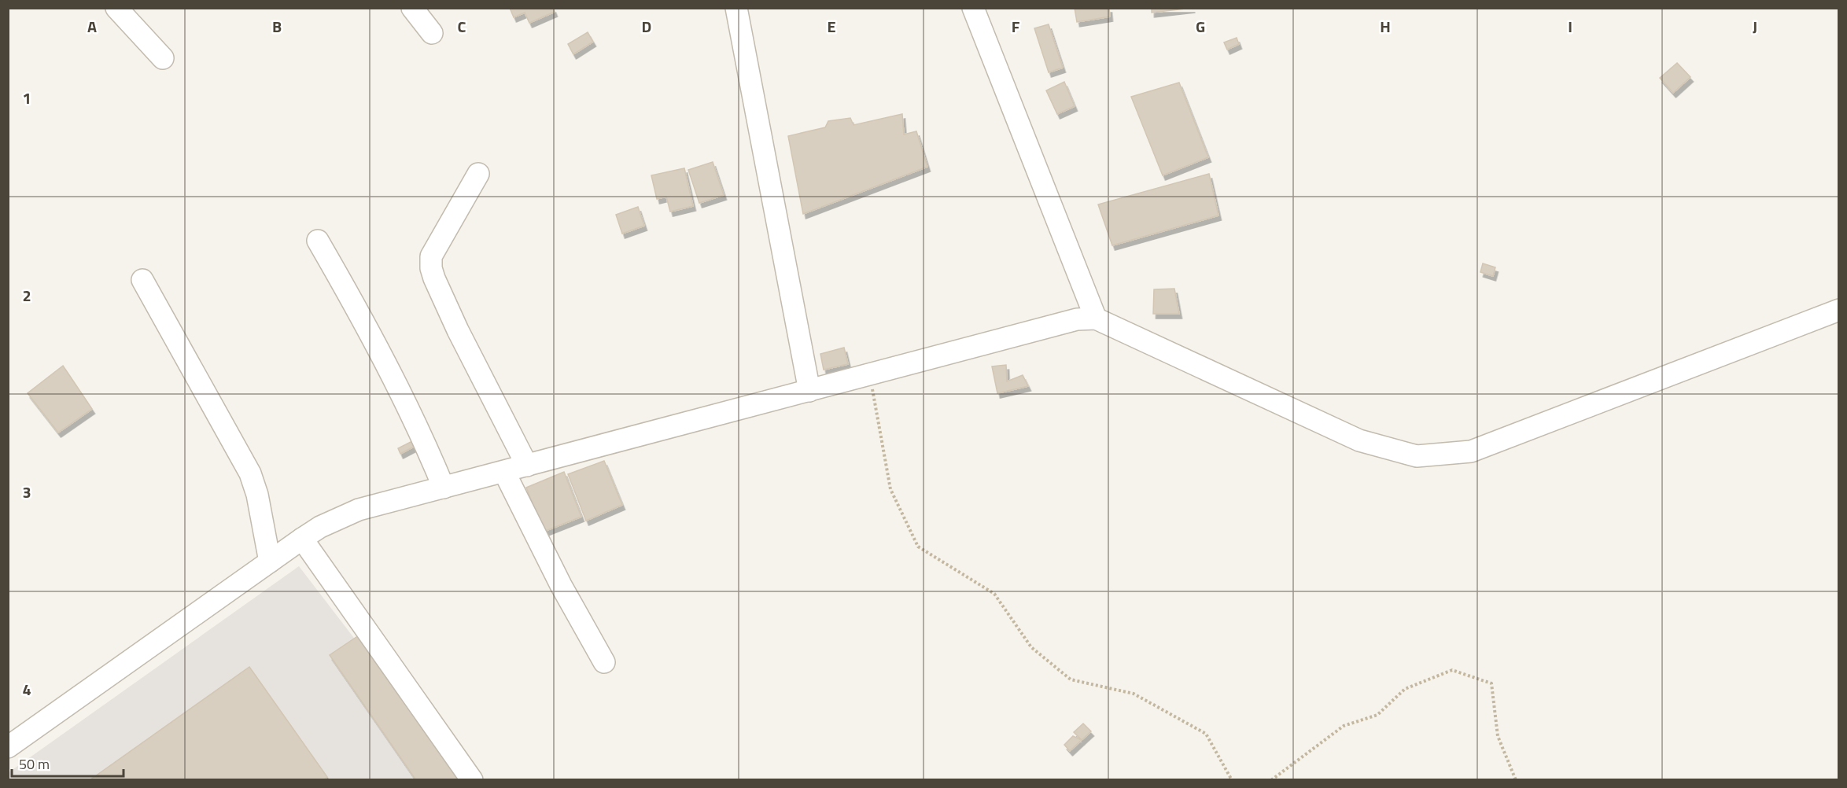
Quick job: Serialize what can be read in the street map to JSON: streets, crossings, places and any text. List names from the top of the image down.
{
  "scale_bar": "50 m",
  "grid": {
    "columns": [
      "A",
      "B",
      "C",
      "D",
      "E",
      "F",
      "G",
      "H",
      "I",
      "J"
    ],
    "rows": [
      "1",
      "2",
      "3",
      "4"
    ]
  }
}
